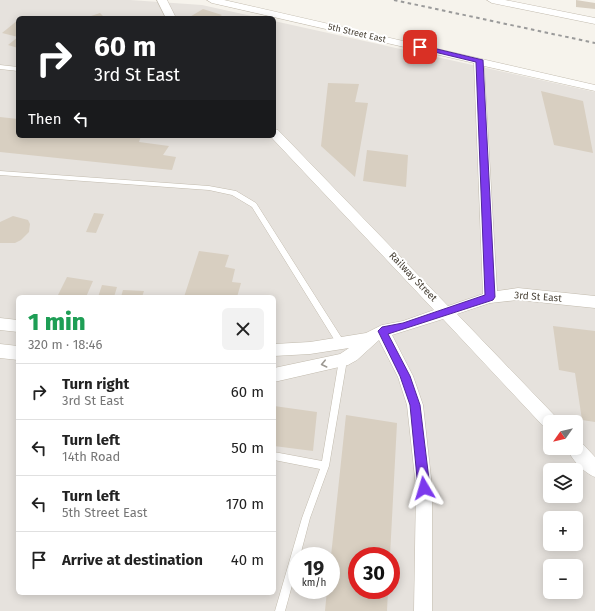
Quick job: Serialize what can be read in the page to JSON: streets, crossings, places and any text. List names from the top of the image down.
{
  "streets": {
    "street": ["5th Street East", "Railway Street", "3rd St East"]
  },
  "crossings": [
    ["Railway Street", "3rd St East"]
  ],
  "north": "bottom left",
  "page": {
    "turn": ["60 m", "3rd St East"],
    "then": "Then",
    "heading": ["1 min", "320 m · 18:46"],
    "list": [
      {
        "name": "Turn right",
        "note": "3rd St East",
        "value": "60 m"
      },
      {
        "name": "Turn left",
        "note": "14th Road",
        "value": "50 m"
      },
      {
        "name": "Turn left",
        "note": "5th Street East",
        "value": "170 m"
      },
      {
        "name": "Arrive at destination",
        "value": "40 m"
      }
    ],
    "map_buttons": ["+", "−"],
    "speed": "19 km/h",
    "limit": "30"
  }
}
